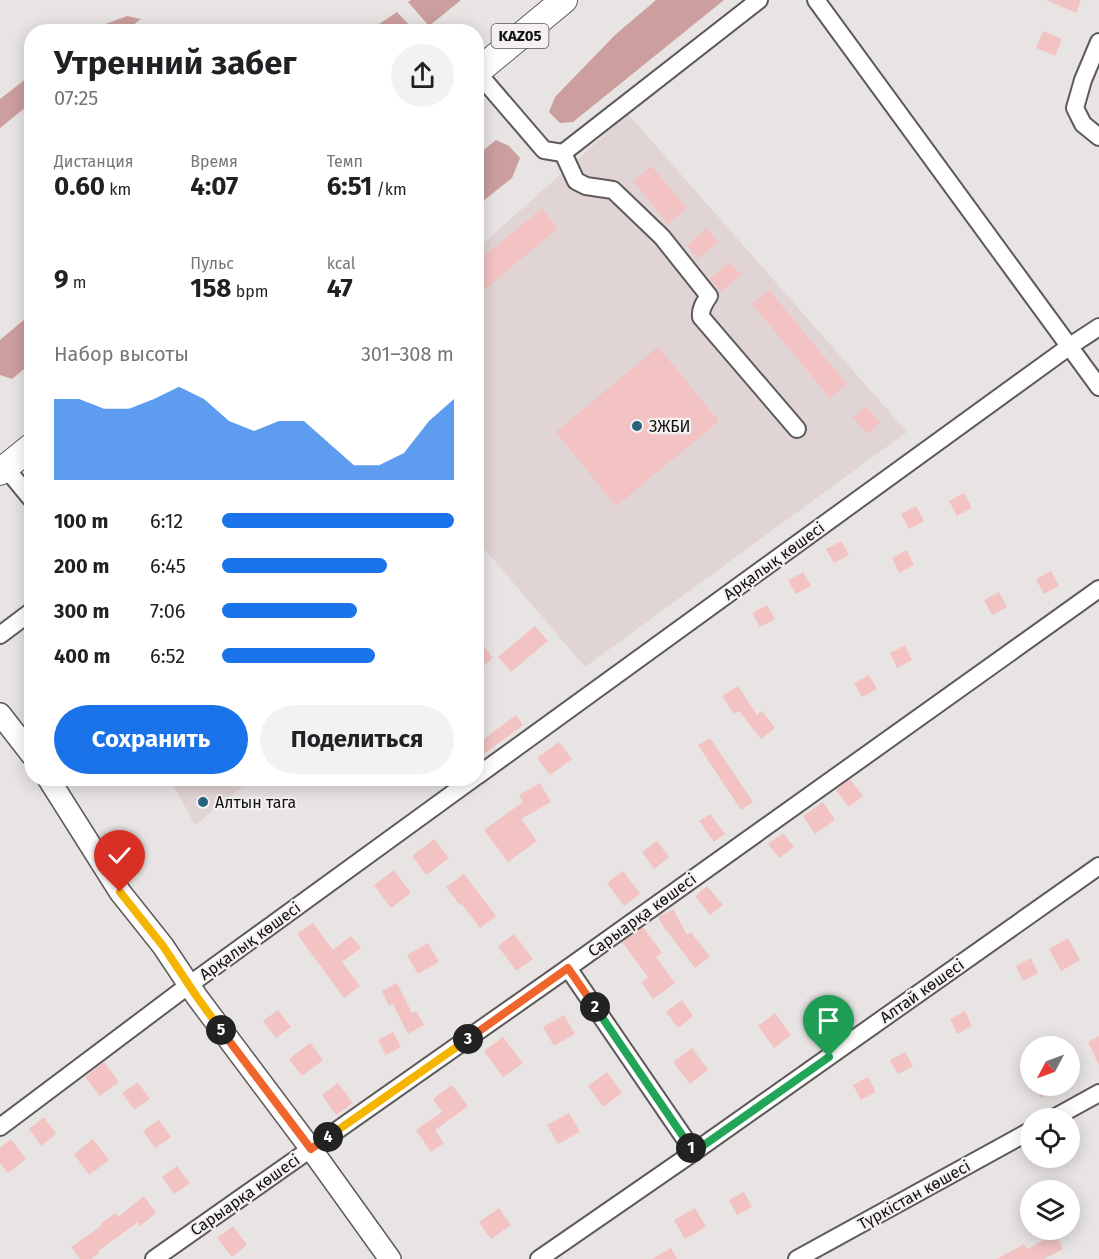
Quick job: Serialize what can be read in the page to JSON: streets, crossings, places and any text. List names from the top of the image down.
{
  "streets": {
    "highway": ["KАZ05"],
    "street": [
      "Арқалық көшесі",
      "Сарыарқа көшесі",
      "Алтай көшесі",
      "Түркістан көшесі"
    ]
  },
  "places": ["ЗЖБИ", "Алтын тага"],
  "north": "bottom left",
  "page": {
    "heading": ["Утренний забег", "07:25"],
    "stats": [
      ["Дистанция", "0.60 km"],
      ["Время", "4:07"],
      ["Темп", "6:51 /km"],
      ["9 m"],
      ["Пульс", "158 bpm"],
      ["kcal", "47"]
    ],
    "chart": ["Набор высоты", "301–308 m"],
    "list": [
      {
        "name": "100 m",
        "note": "6:12"
      },
      {
        "name": "200 m",
        "note": "6:45"
      },
      {
        "name": "300 m",
        "note": "7:06"
      },
      {
        "name": "400 m",
        "note": "6:52"
      }
    ],
    "buttons": ["Сохранить", "Поделиться"],
    "pins": [
      "2",
      "5",
      "3",
      "4",
      "1"
    ]
  }
}
